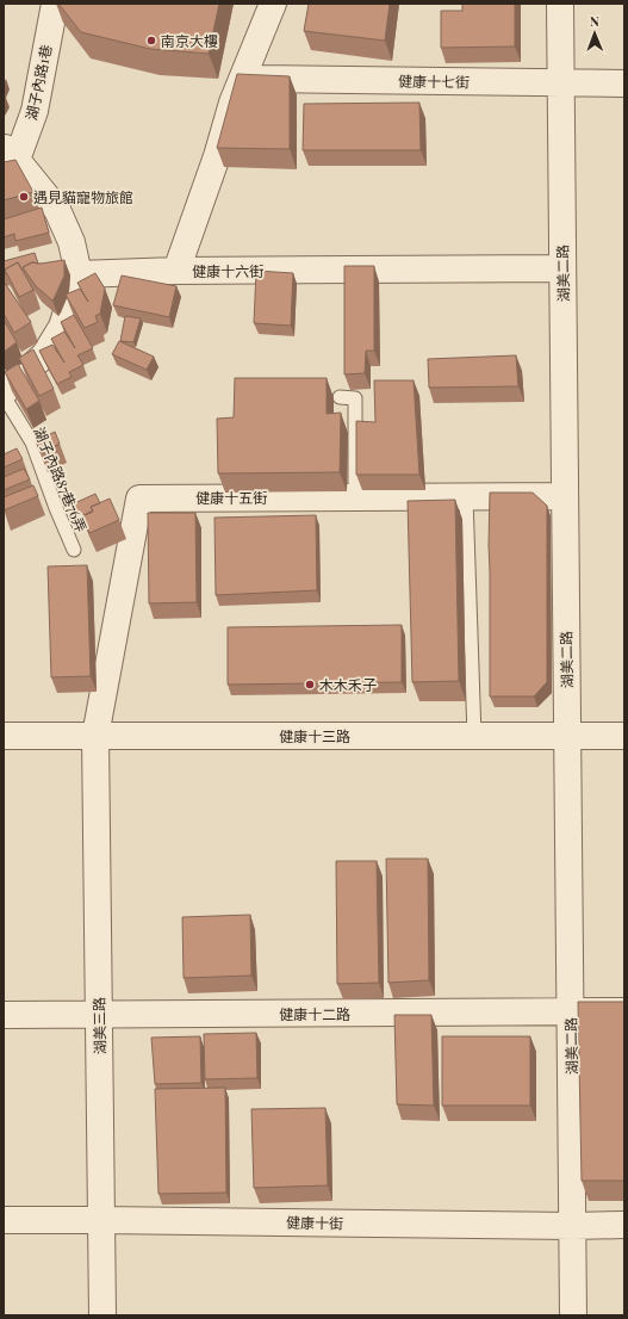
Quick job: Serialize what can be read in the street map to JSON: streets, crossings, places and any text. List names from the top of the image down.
{
  "streets": {
    "street": [
      "健康十七街",
      "湖子內路1巷",
      "健康十六街",
      "湖美二路",
      "健康十五街",
      "健康十三路",
      "健康十二路",
      "湖美三路",
      "健康十街"
    ],
    "lane": ["湖子內路87巷76弄"]
  },
  "crossings": [
    ["健康十七街", "健康十六街"],
    ["健康十七街", "湖美二路"],
    ["健康十六街", "湖美二路"],
    ["湖美二路", "健康十五街"],
    ["湖美二路", "健康十三路"],
    ["湖美二路", "健康十二路"],
    ["湖美二路", "健康十街"],
    ["健康十五街", "健康十三路"],
    ["健康十五街", "湖美三路"],
    ["健康十三路", "湖美三路"],
    ["健康十二路", "湖美三路"],
    ["湖美三路", "健康十街"]
  ],
  "places": ["南京大樓", "遇見貓寵物旅館", "木木禾子"],
  "north": "top"
}
